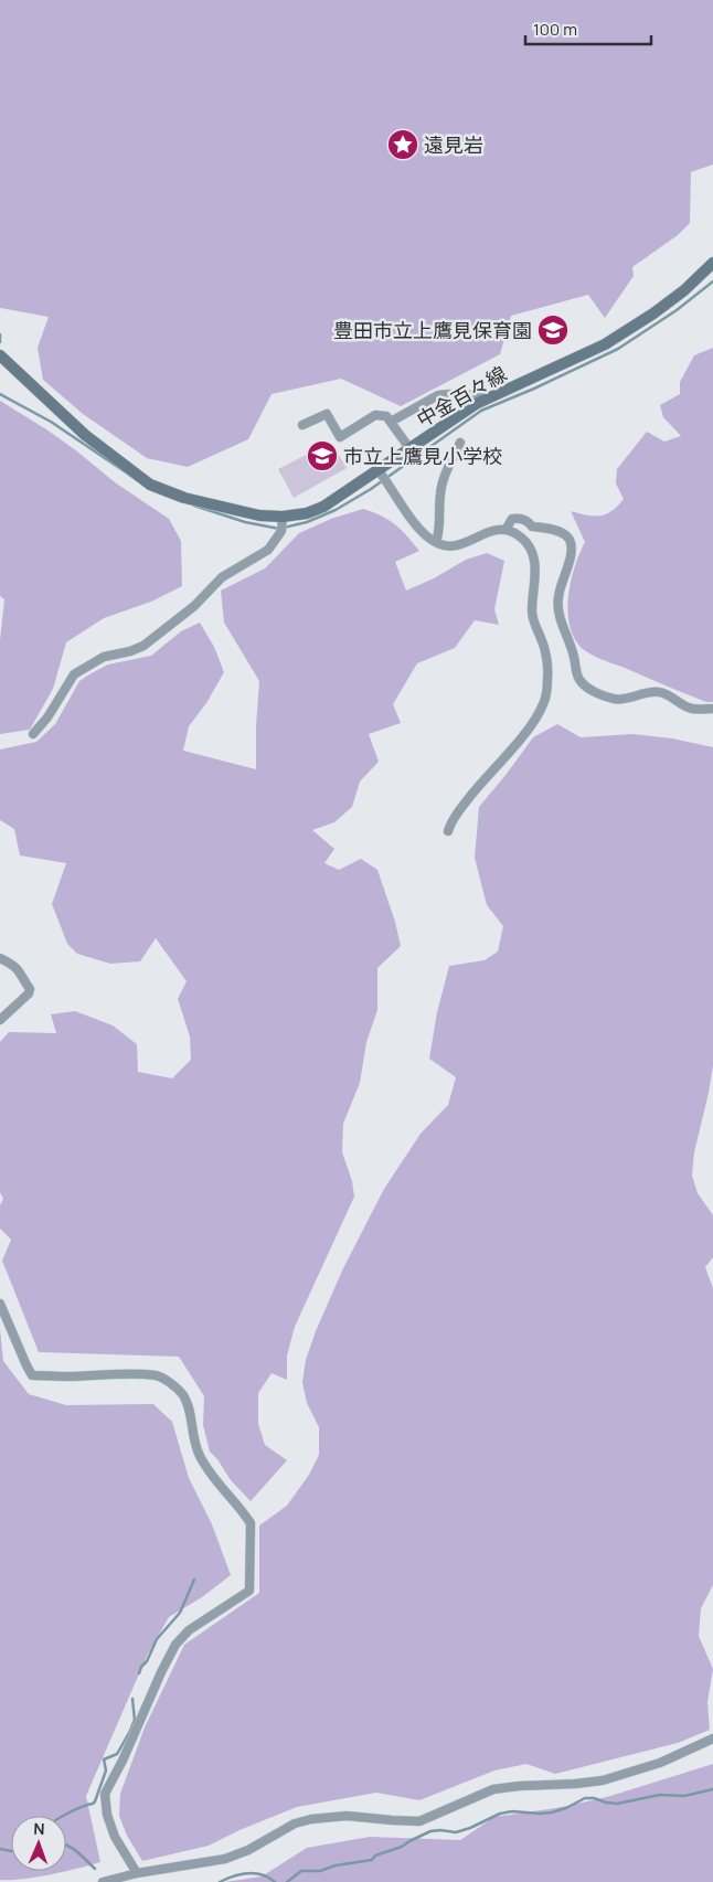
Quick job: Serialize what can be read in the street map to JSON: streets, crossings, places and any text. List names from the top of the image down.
{
  "streets": {
    "main road": ["中金百々線"]
  },
  "places": {
    "place": ["遠見岩"],
    "school or university": ["豊田市立上鷹見保育園", "市立上鷹見小学校"]
  },
  "scale_bar": "100 m",
  "north": "top"
}
